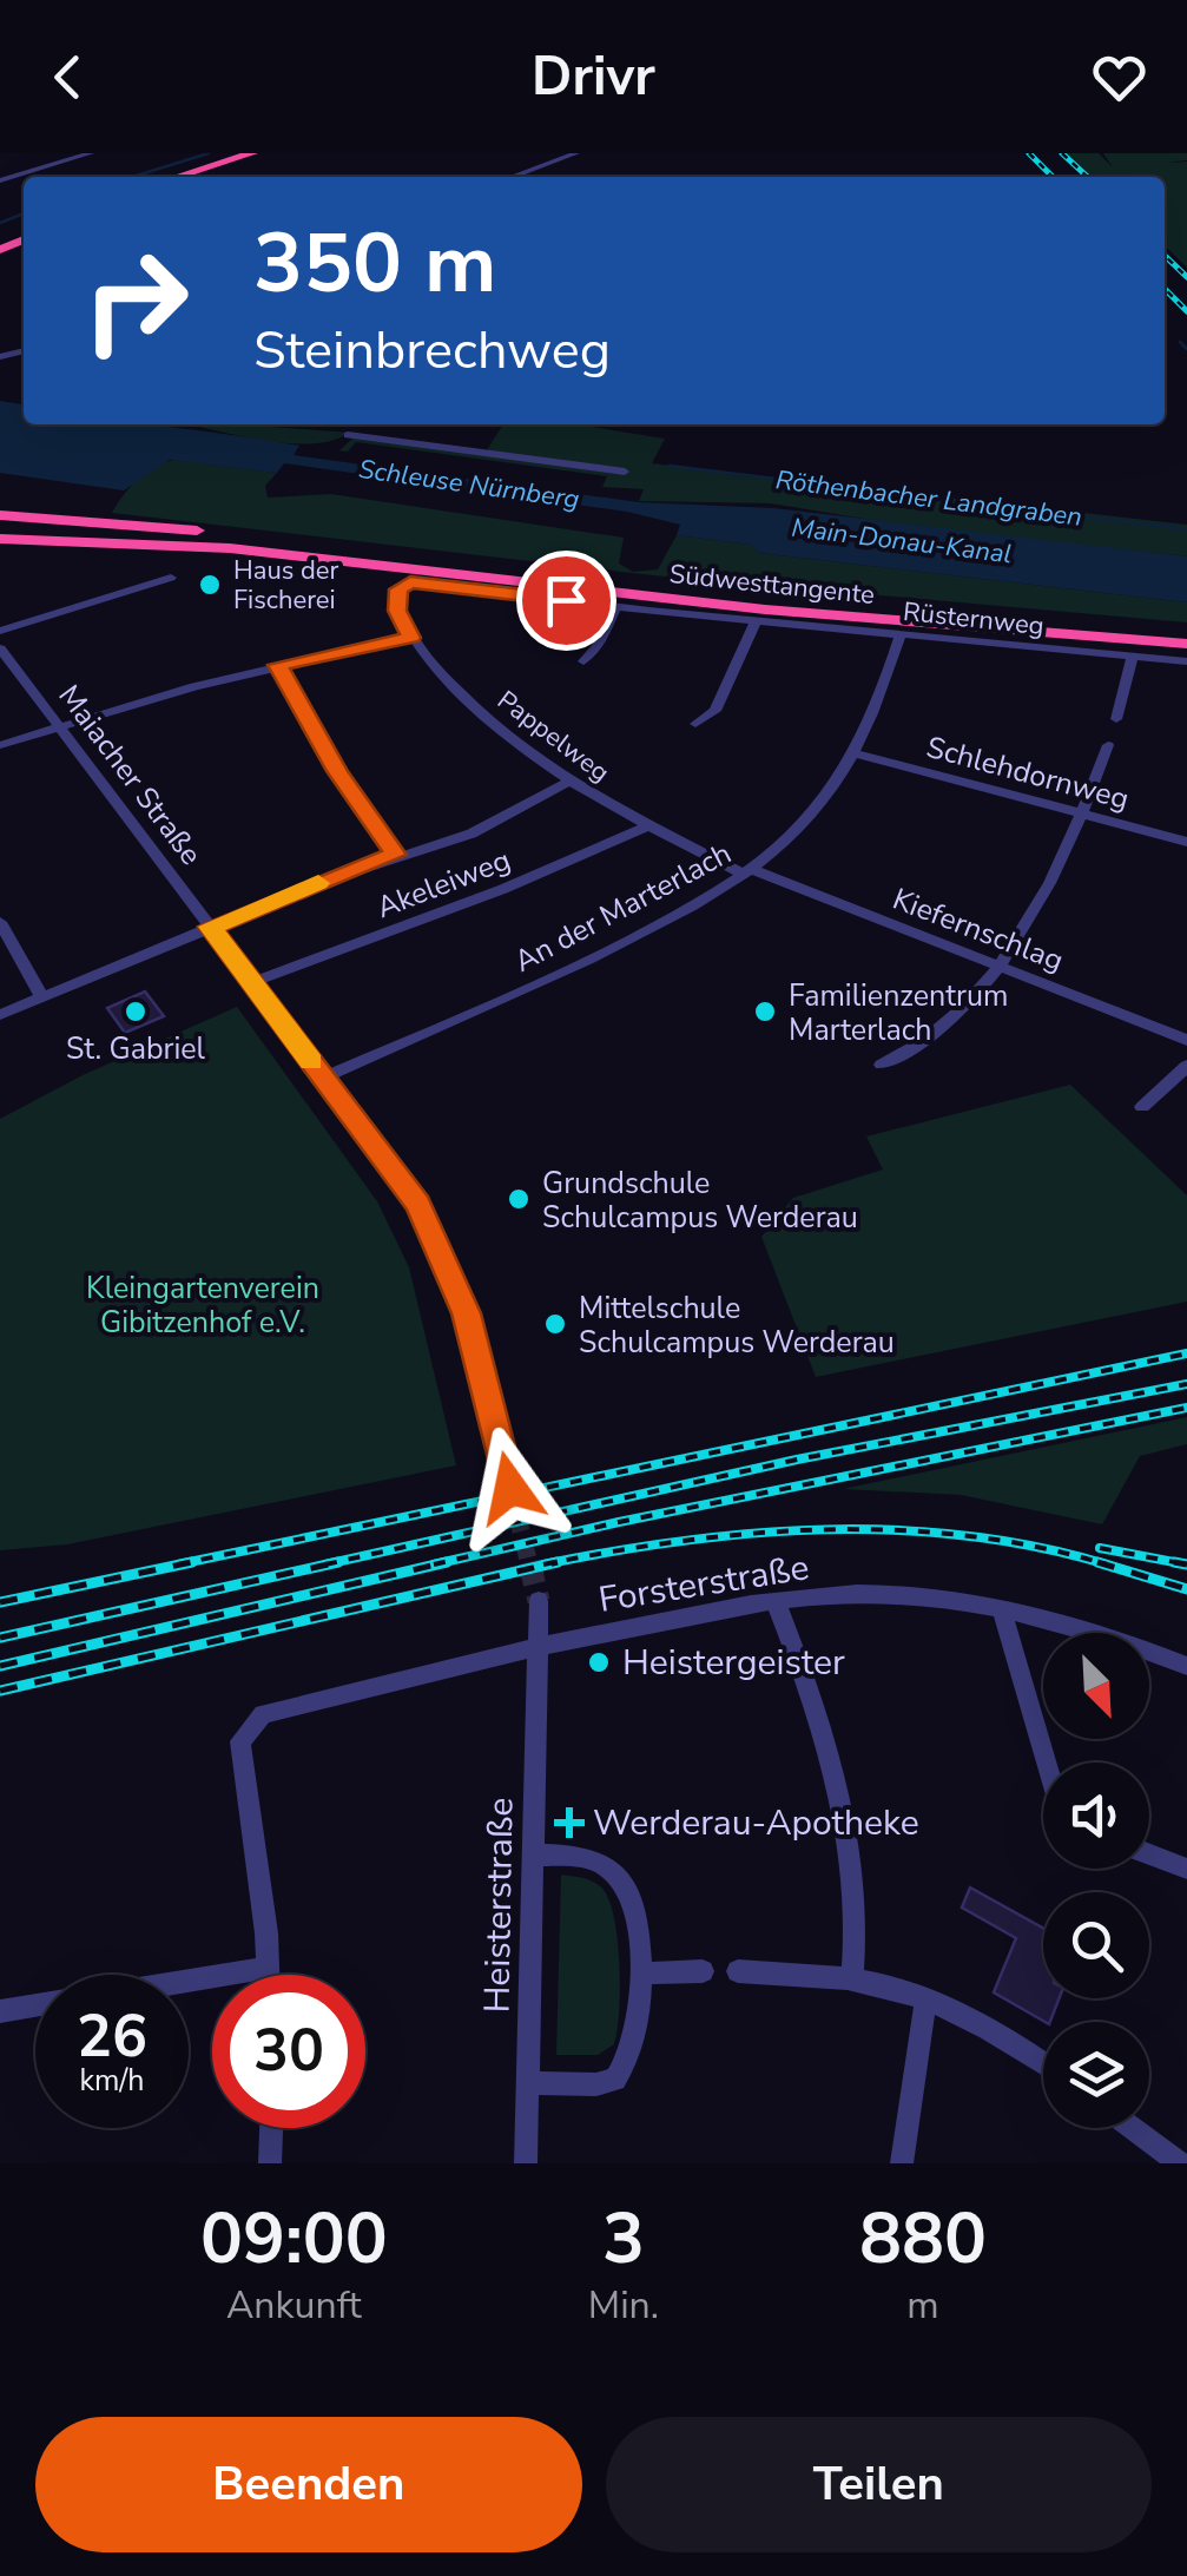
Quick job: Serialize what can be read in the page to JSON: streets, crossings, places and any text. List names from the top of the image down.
{
  "streets": {
    "highway": ["Südwesttangente"],
    "street": [
      "Rüsternweg",
      "Pappelweg",
      "Schlehdornweg",
      "Maiacher Straße",
      "Akeleiweg",
      "An der Marterlach",
      "Kiefernschlag",
      "Forsterstraße",
      "Heisterstraße"
    ]
  },
  "crossings": [
    ["Rüsternweg", "Pappelweg"],
    ["Rüsternweg", "An der Marterlach"],
    ["Pappelweg", "Akeleiweg"],
    ["Pappelweg", "An der Marterlach"],
    ["Pappelweg", "Kiefernschlag"],
    ["Schlehdornweg", "An der Marterlach"],
    ["Maiacher Straße", "Akeleiweg"],
    ["Maiacher Straße", "An der Marterlach"],
    ["An der Marterlach", "Kiefernschlag"],
    ["Forsterstraße", "Heisterstraße"]
  ],
  "water": ["Schleuse Nürnberg", "Röthenbacher Landgraben", "Main-Donau-Kanal"],
  "parks": ["Kleingartenverein Gibitzenhof e.V."],
  "places": {
    "other": [
      "Haus der Fischerei",
      "St. Gabriel",
      "Familienzentrum Marterlach",
      "Grundschule Schulcampus Werderau",
      "Mittelschule Schulcampus Werderau",
      "Heistergeister"
    ],
    "health": ["Werderau-Apotheke"]
  },
  "north": "bottom right",
  "page": {
    "header": "Drivr",
    "turn": ["350 m", "Steinbrechweg"],
    "speed": "26 km/h",
    "limit": "30",
    "eta": [
      "09:00",
      "Ankunft",
      "3",
      "Min.",
      "880",
      "m"
    ],
    "buttons": ["Beenden", "Teilen"]
  }
}
